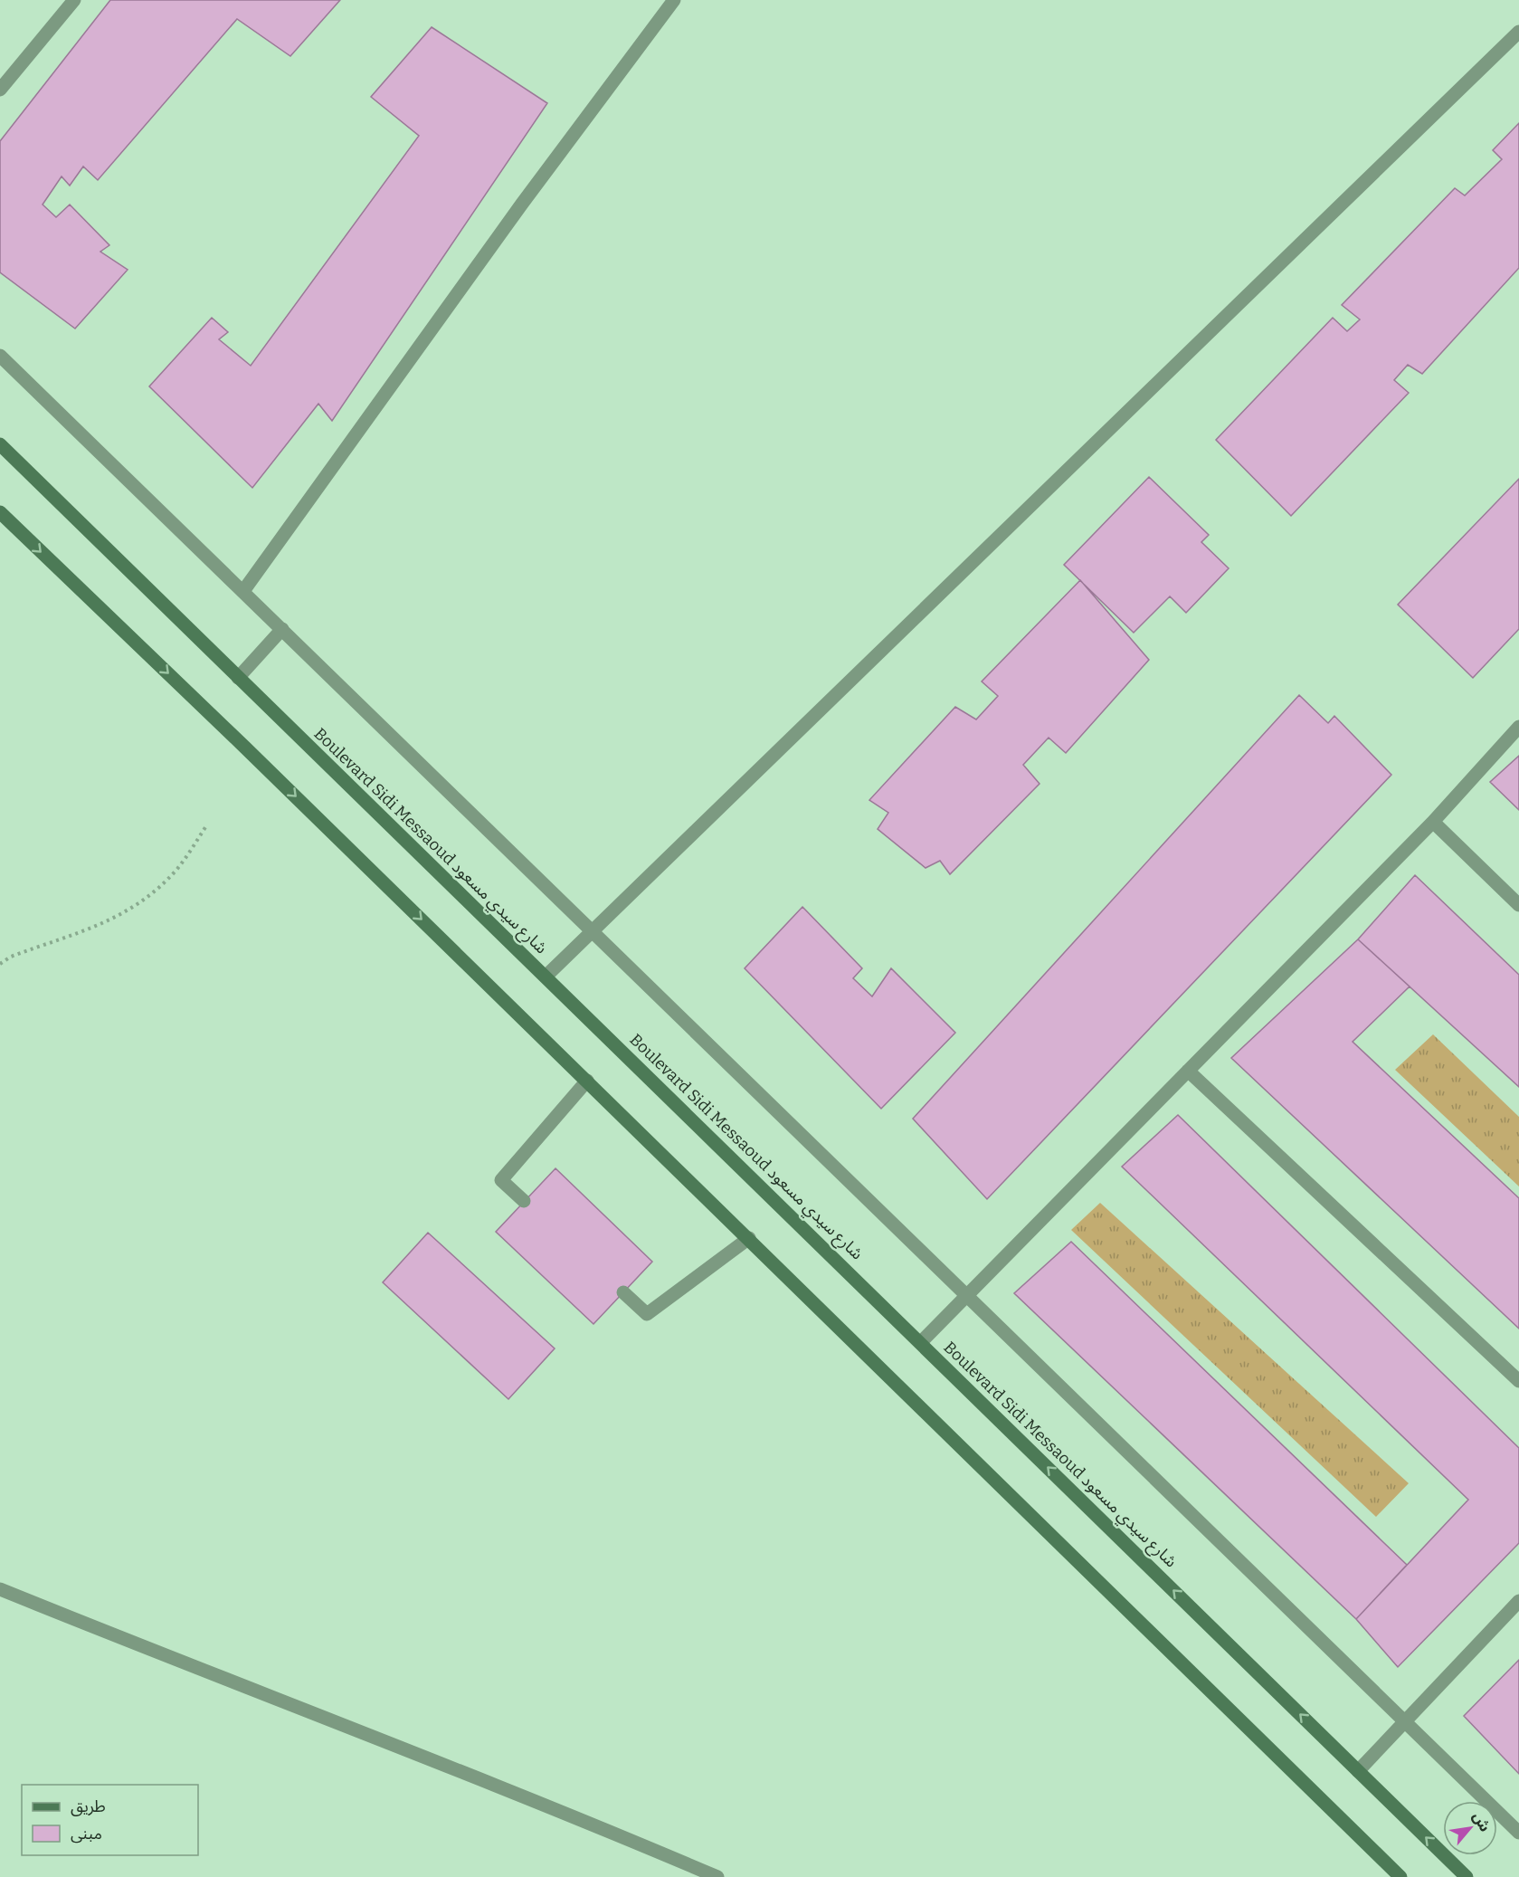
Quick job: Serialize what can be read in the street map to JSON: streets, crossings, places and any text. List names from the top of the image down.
{
  "streets": {
    "street": ["Boulevard Sidi Messaoud شارع سيدي مسعود"]
  },
  "legend": ["طريق", "مبنى"],
  "north": "top right"
}
